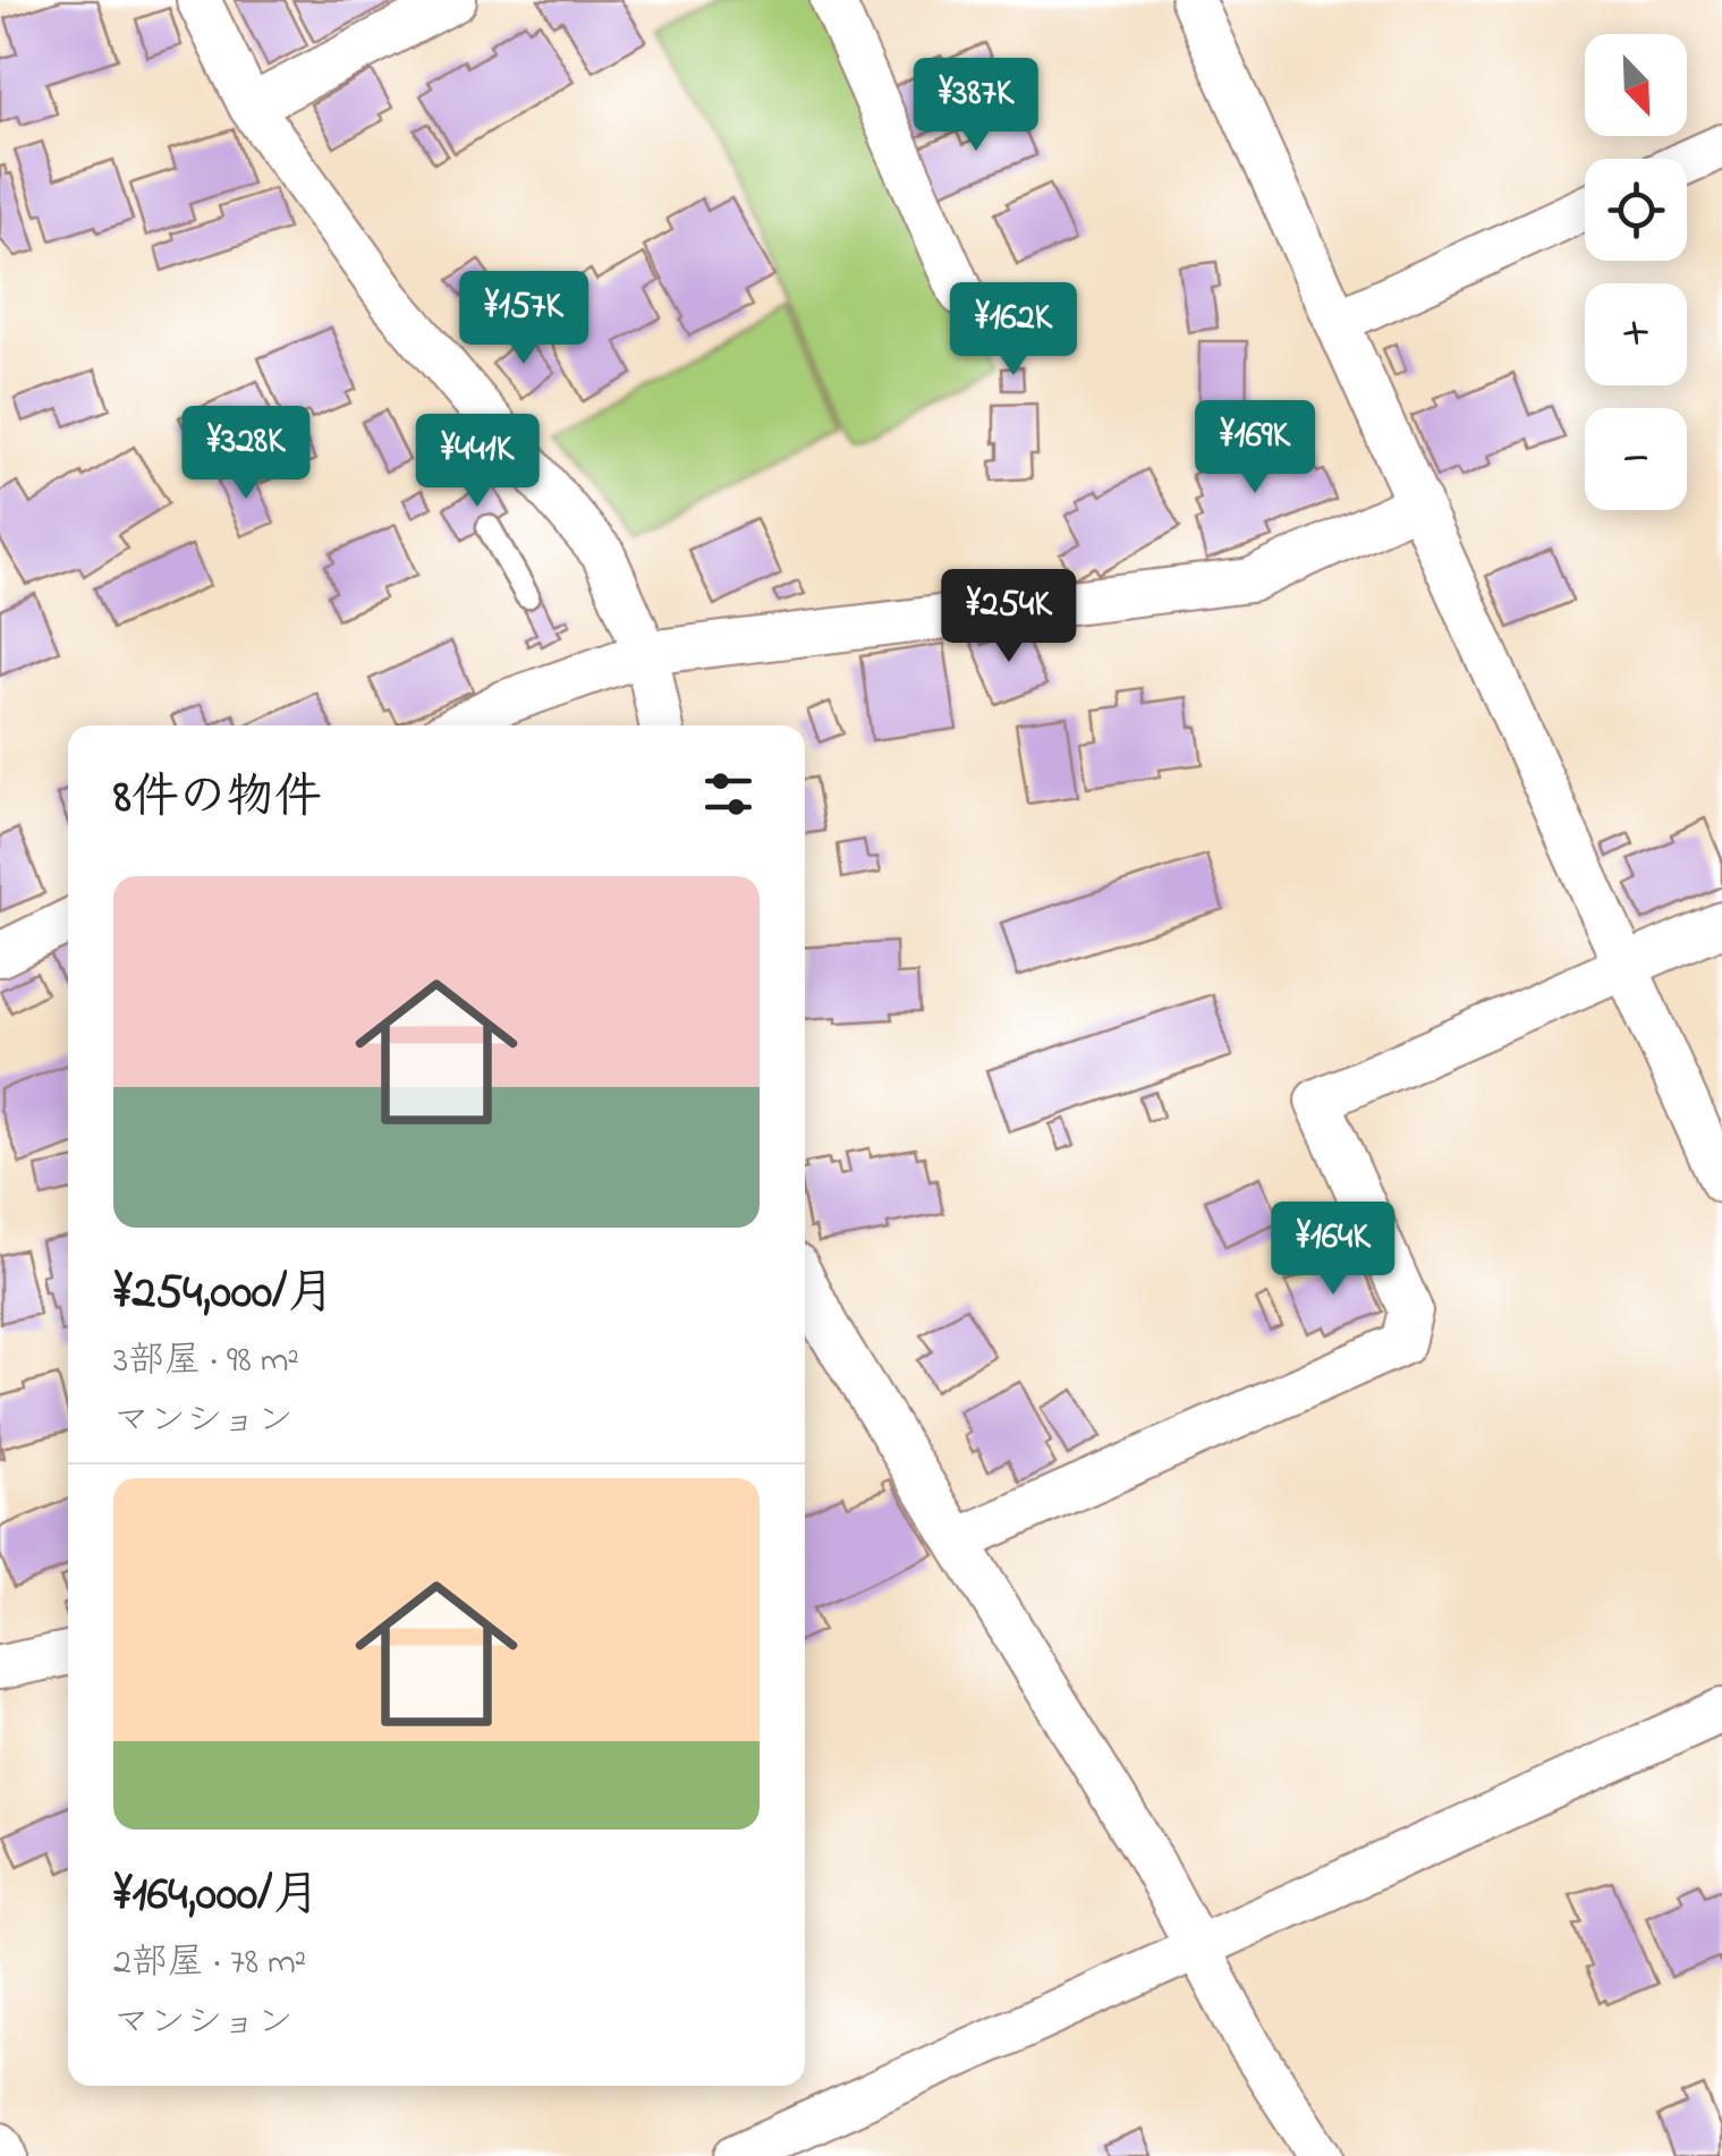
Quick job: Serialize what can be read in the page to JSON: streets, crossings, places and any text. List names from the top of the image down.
{
  "north": "bottom right",
  "page": {
    "map_buttons": ["+", "−"],
    "price": [
      "¥387K",
      "¥157K",
      "¥162K",
      "¥169K",
      "¥328K",
      "¥441K",
      "¥254K",
      "¥164K"
    ],
    "heading": "8件の物件",
    "list": [
      {
        "name": "¥254,000/月",
        "note": "3部屋 · 98 m² · マンション"
      },
      {
        "name": "¥164,000/月",
        "note": "2部屋 · 78 m² · マンション"
      }
    ]
  }
}
